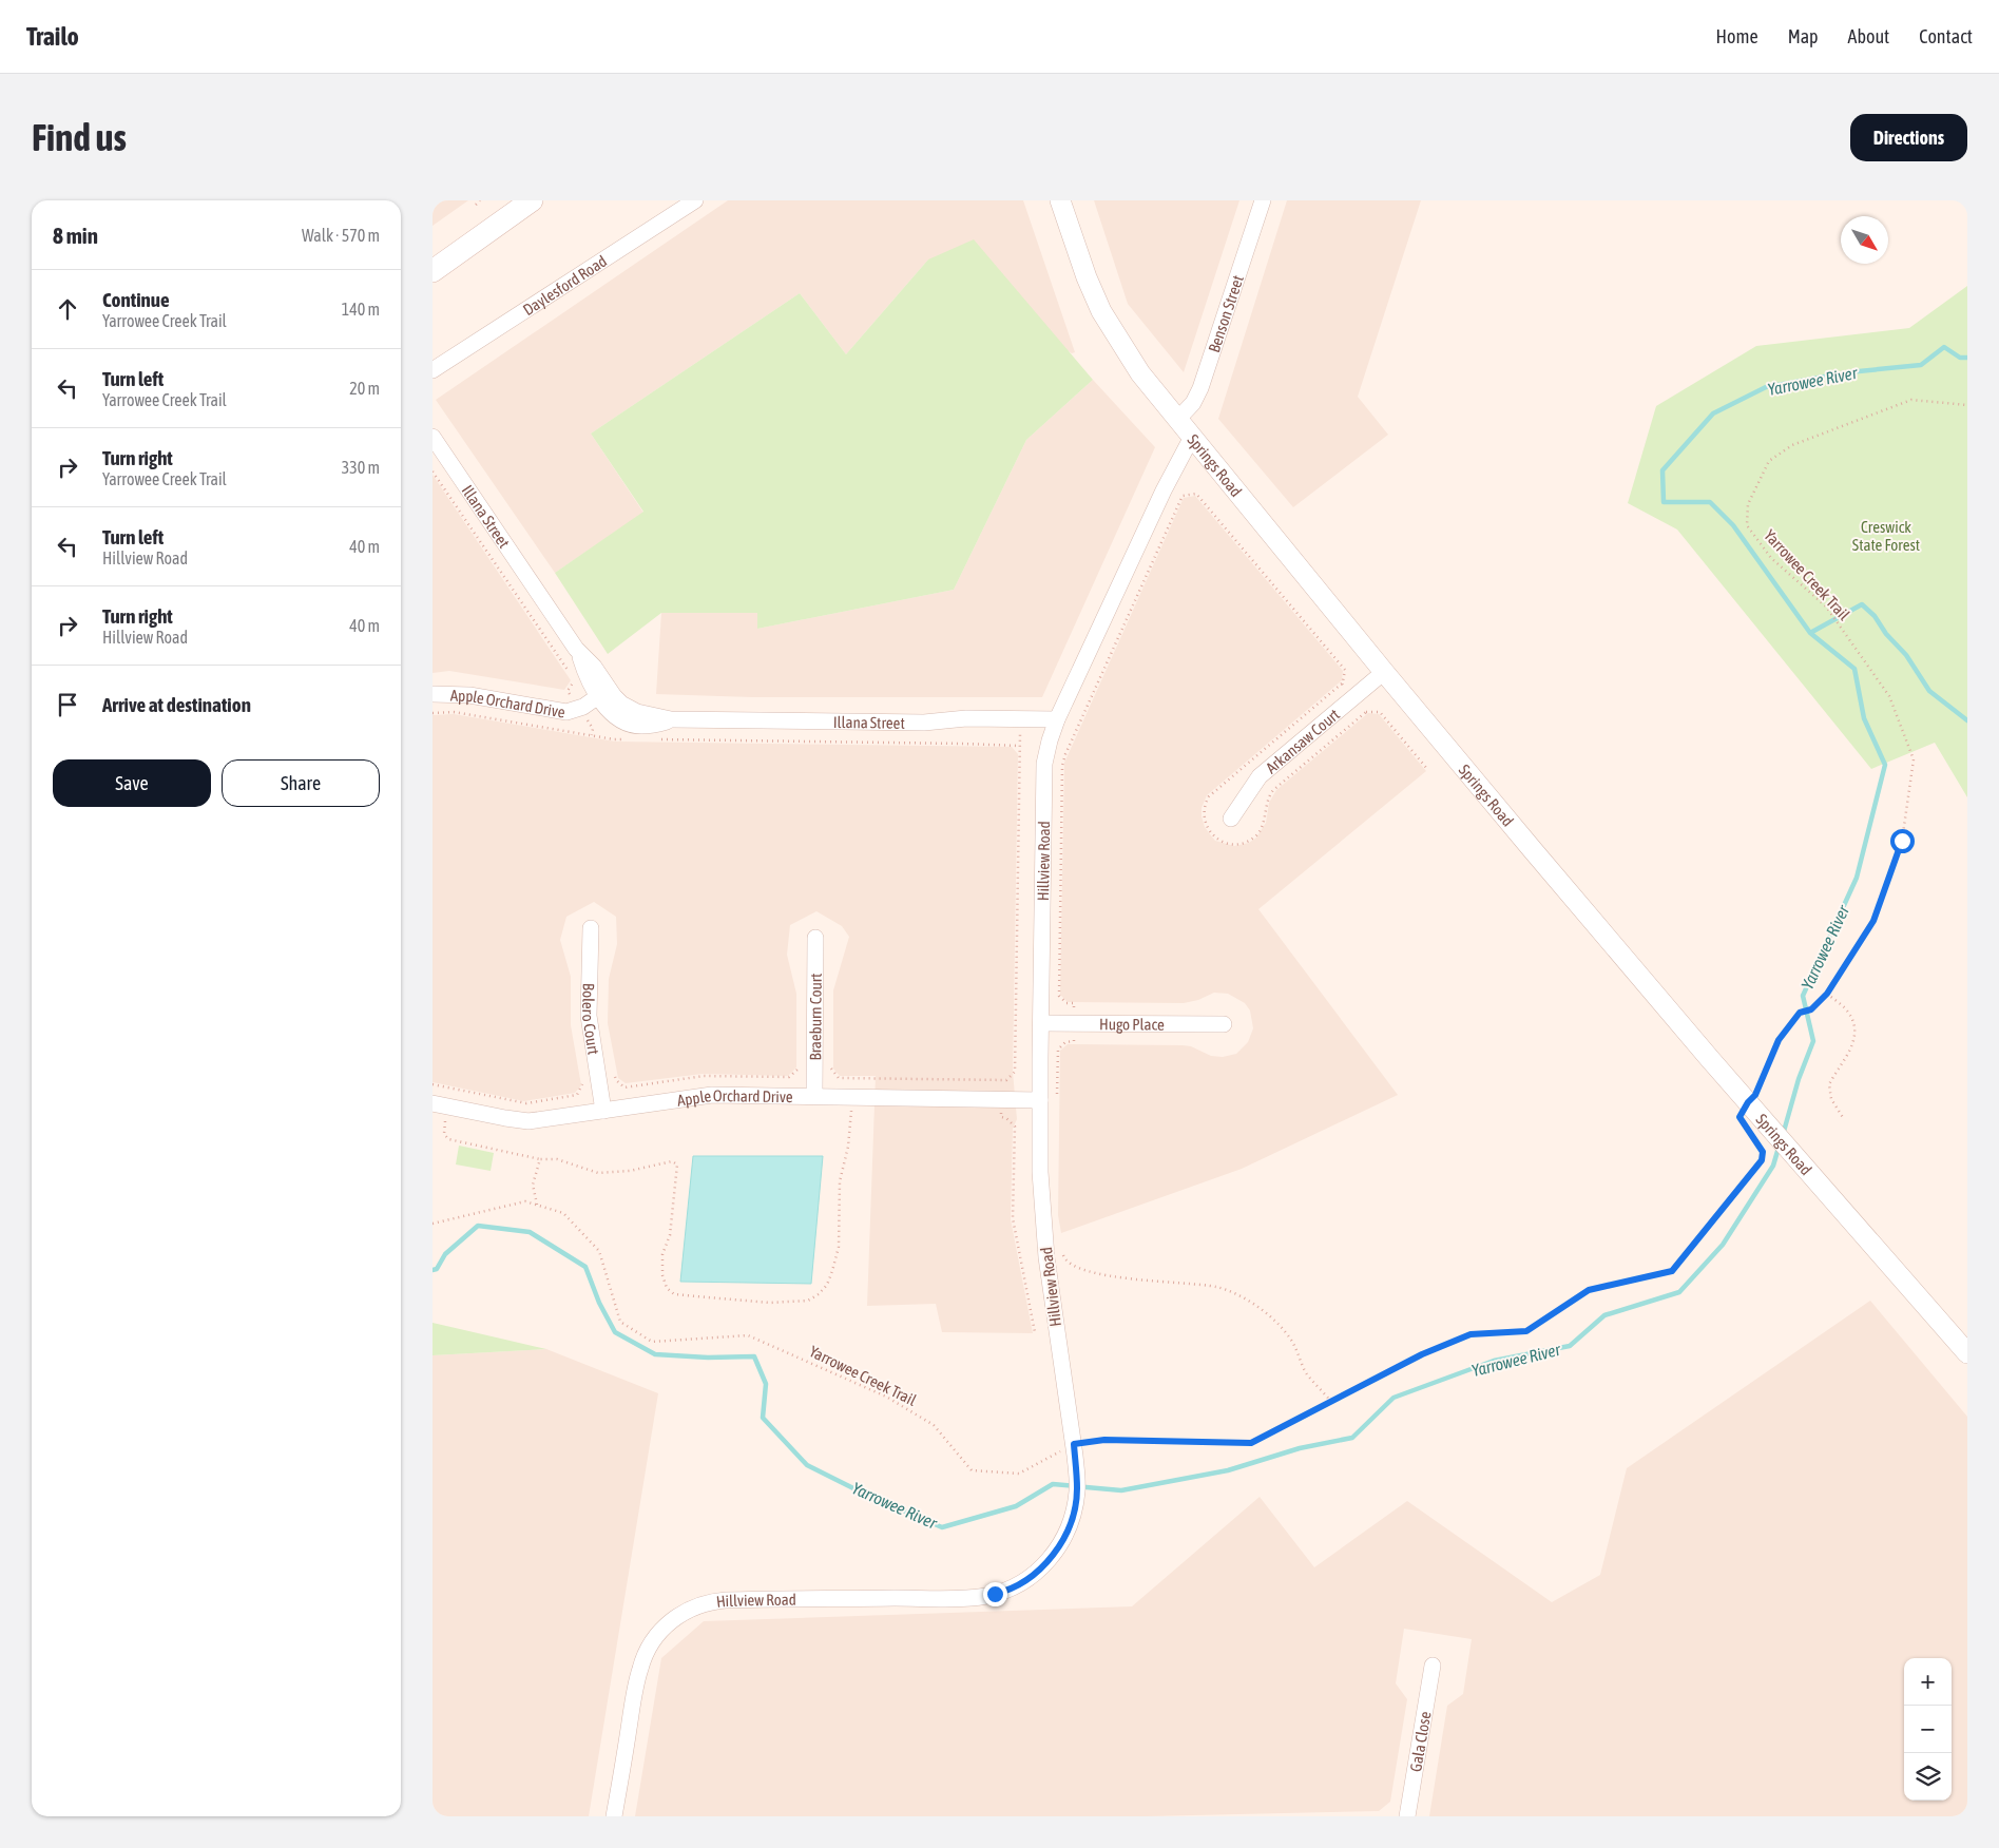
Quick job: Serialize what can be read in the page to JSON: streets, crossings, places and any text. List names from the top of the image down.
{
  "streets": {
    "street": [
      "Daylesford Road",
      "Benson Street",
      "Springs Road",
      "Illana Street",
      "Apple Orchard Drive",
      "Arkansaw Court",
      "Hillview Road",
      "Braeburn Court",
      "Bolero Court",
      "Hugo Place",
      "Gala Close"
    ],
    "path": ["Yarrowee Creek Trail"]
  },
  "crossings": [
    ["Benson Street", "Springs Road"],
    ["Springs Road", "Yarrowee Creek Trail"],
    ["Springs Road", "Arkansaw Court"],
    ["Springs Road", "Hillview Road"],
    ["Illana Street", "Apple Orchard Drive"],
    ["Illana Street", "Hillview Road"],
    ["Yarrowee Creek Trail", "Hillview Road"],
    ["Apple Orchard Drive", "Hillview Road"],
    ["Apple Orchard Drive", "Braeburn Court"],
    ["Apple Orchard Drive", "Bolero Court"],
    ["Hillview Road", "Hugo Place"]
  ],
  "water": ["Yarrowee River"],
  "parks": ["Creswick State Forest"],
  "north": "bottom right",
  "page": {
    "header": "Trailo",
    "nav": [
      "Home",
      "Map",
      "About",
      "Contact"
    ],
    "buttons": [
      "Directions",
      ["Save", "Share"]
    ],
    "title": "Find us",
    "heading": ["8 min", "Walk · 570 m"],
    "list": [
      ["Continue", "Yarrowee Creek Trail", "140 m"],
      ["Turn left", "Yarrowee Creek Trail", "20 m"],
      ["Turn right", "Yarrowee Creek Trail", "330 m"],
      ["Turn left", "Hillview Road", "40 m"],
      ["Turn right", "Hillview Road", "40 m"],
      "Arrive at destination"
    ],
    "map_buttons": ["+", "−"]
  }
}
